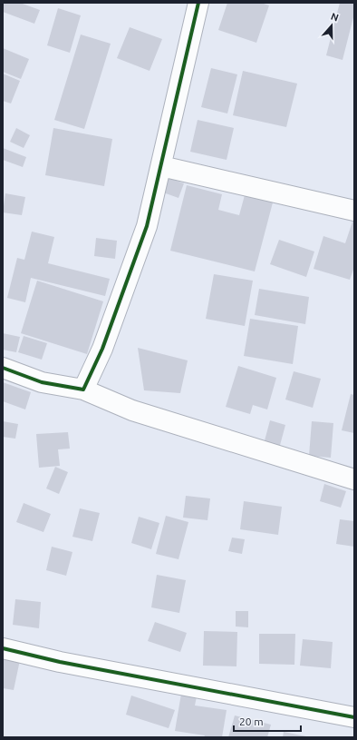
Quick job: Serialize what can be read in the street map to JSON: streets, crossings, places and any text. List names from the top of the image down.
{
  "scale_bar": "20 m",
  "north": "top"
}
